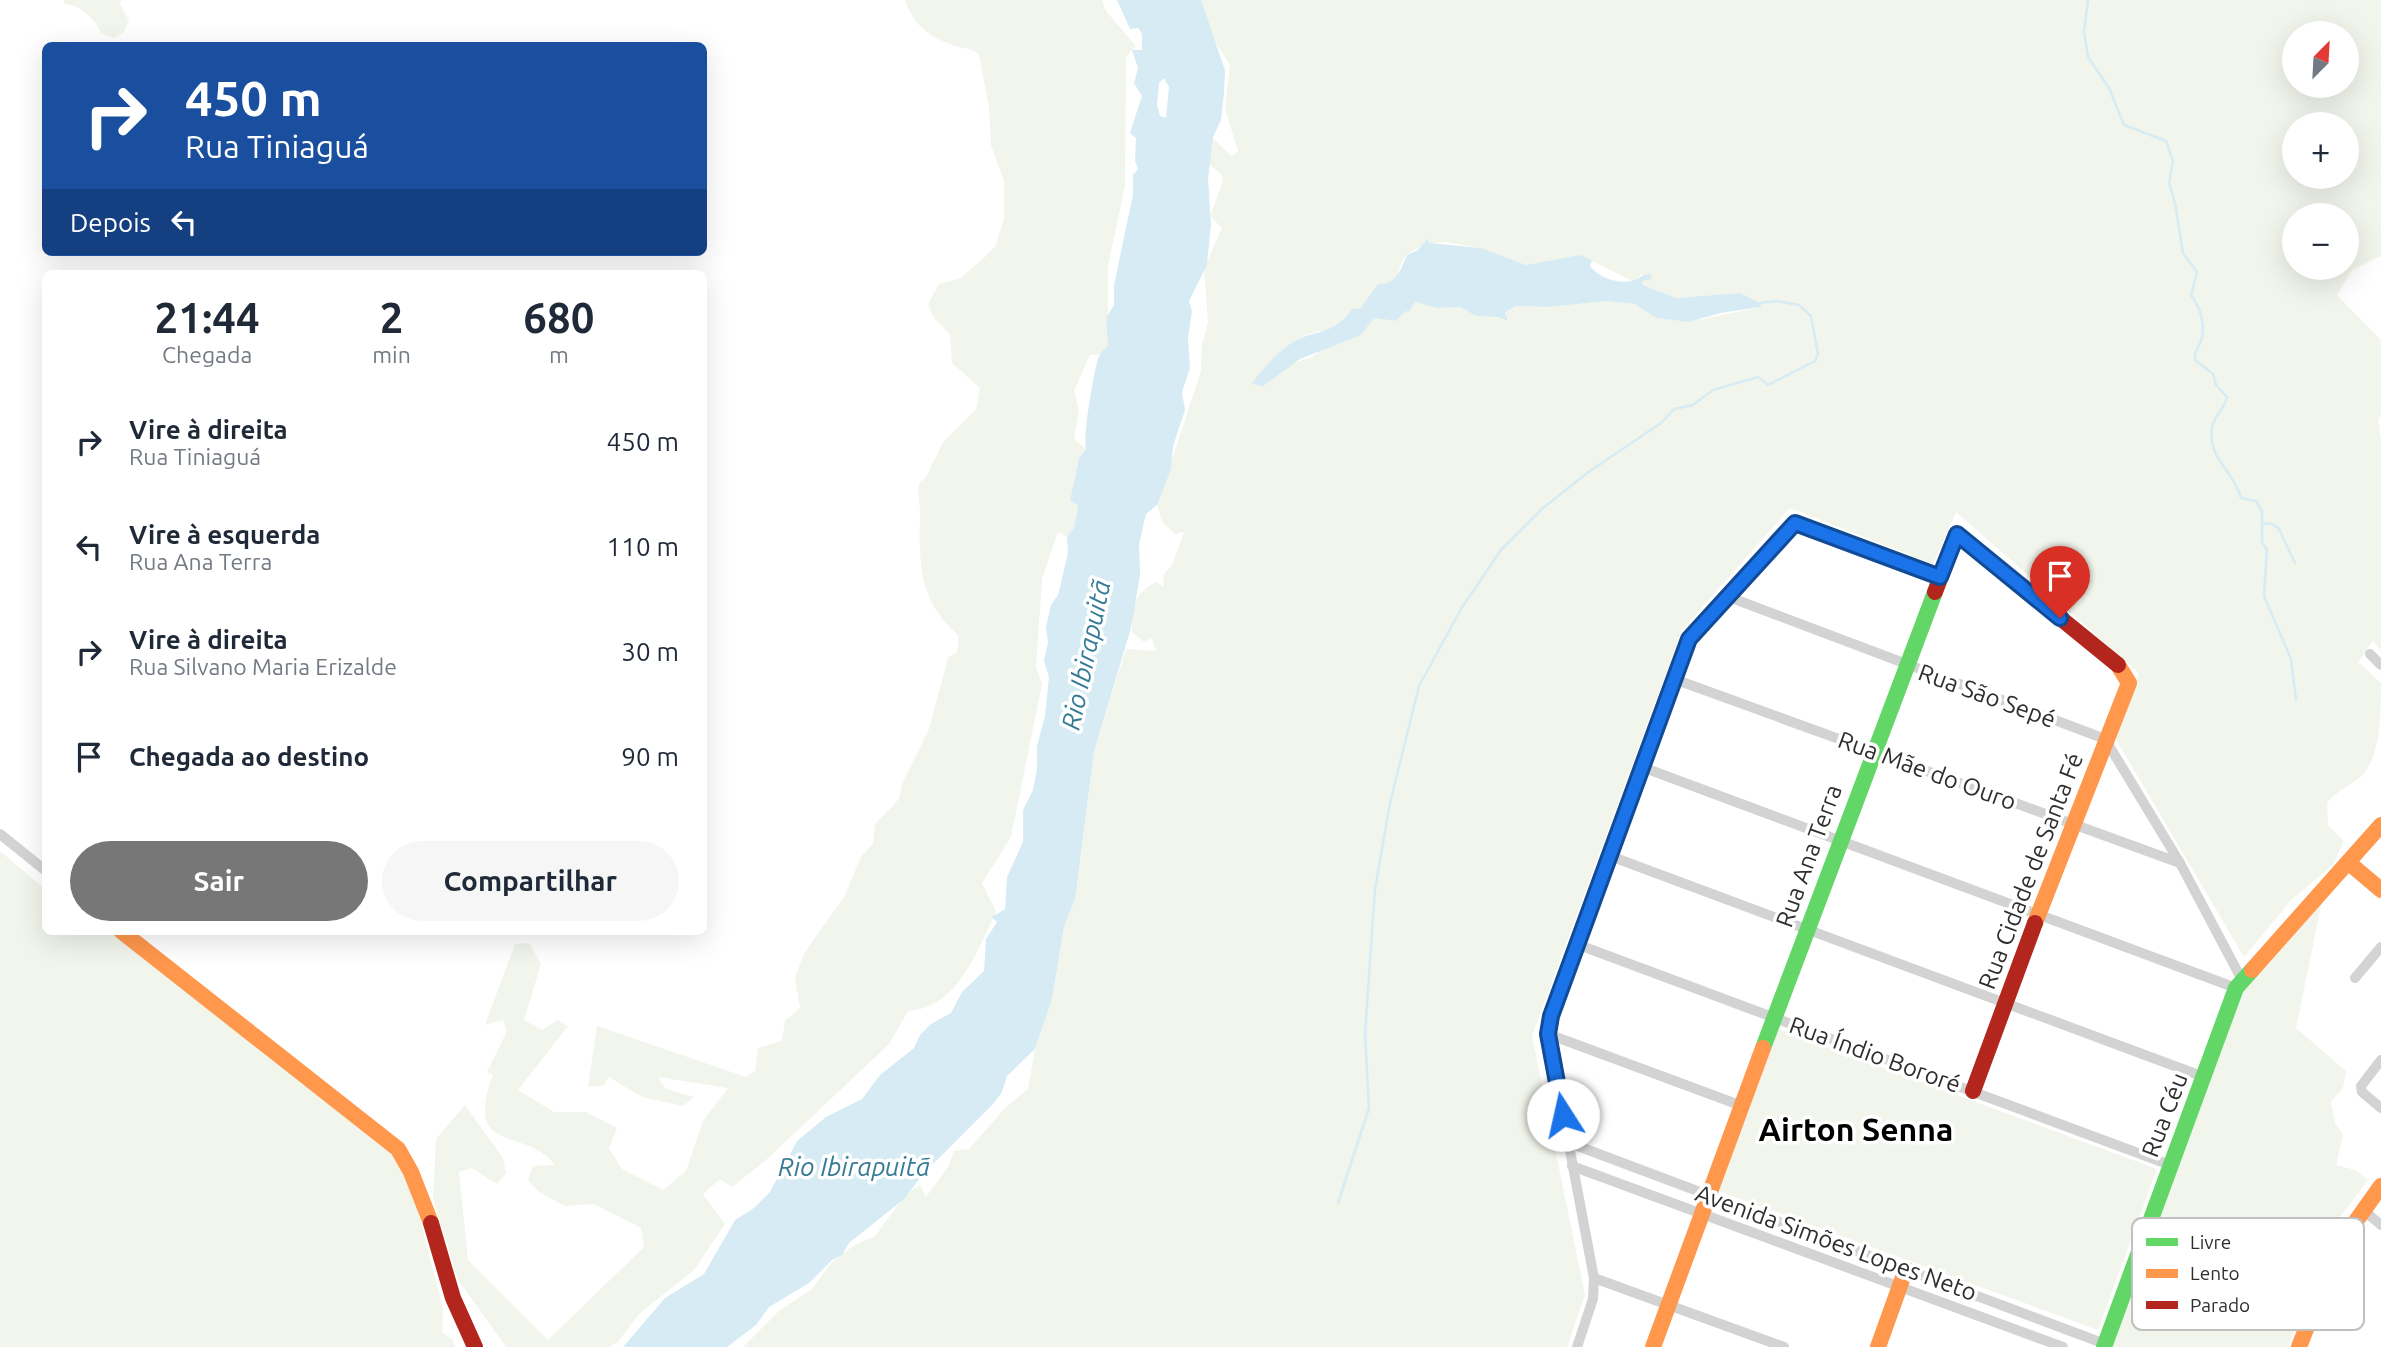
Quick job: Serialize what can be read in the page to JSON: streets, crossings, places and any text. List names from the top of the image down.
{
  "streets": {
    "street": [
      "Rua São Sepé",
      "Rua Mãe do Ouro",
      "Rua Ana Terra",
      "Rua Cidade de Santa Fé",
      "Rua Índio Bororé",
      "Rua Céu",
      "Avenida Simões Lopes Neto"
    ]
  },
  "crossings": [
    ["Rua São Sepé", "Rua Ana Terra"],
    ["Rua São Sepé", "Rua Cidade de Santa Fé"],
    ["Rua Mãe do Ouro", "Rua Ana Terra"],
    ["Rua Mãe do Ouro", "Rua Cidade de Santa Fé"],
    ["Rua Ana Terra", "Rua Cidade de Santa Fé"],
    ["Rua Ana Terra", "Rua Índio Bororé"],
    ["Rua Ana Terra", "Avenida Simões Lopes Neto"],
    ["Rua Cidade de Santa Fé", "Rua Índio Bororé"],
    ["Rua Índio Bororé", "Rua Céu"],
    ["Rua Céu", "Avenida Simões Lopes Neto"]
  ],
  "districts": ["Airton Senna"],
  "water": ["Rio Ibirapuitã"],
  "legend": ["Livre", "Lento", "Parado"],
  "north": "top right",
  "page": {
    "map_buttons": ["+", "−"],
    "turn": ["450 m", "Rua Tiniaguá"],
    "then": "Depois",
    "eta": [
      "21:44",
      "Chegada",
      "2",
      "min",
      "680",
      "m"
    ],
    "list": [
      {
        "name": "Vire à direita",
        "note": "Rua Tiniaguá",
        "value": "450 m"
      },
      {
        "name": "Vire à esquerda",
        "note": "Rua Ana Terra",
        "value": "110 m"
      },
      {
        "name": "Vire à direita",
        "note": "Rua Silvano Maria Erizalde",
        "value": "30 m"
      },
      {
        "name": "Chegada ao destino",
        "value": "90 m"
      }
    ],
    "buttons": ["Sair", "Compartilhar"]
  }
}
